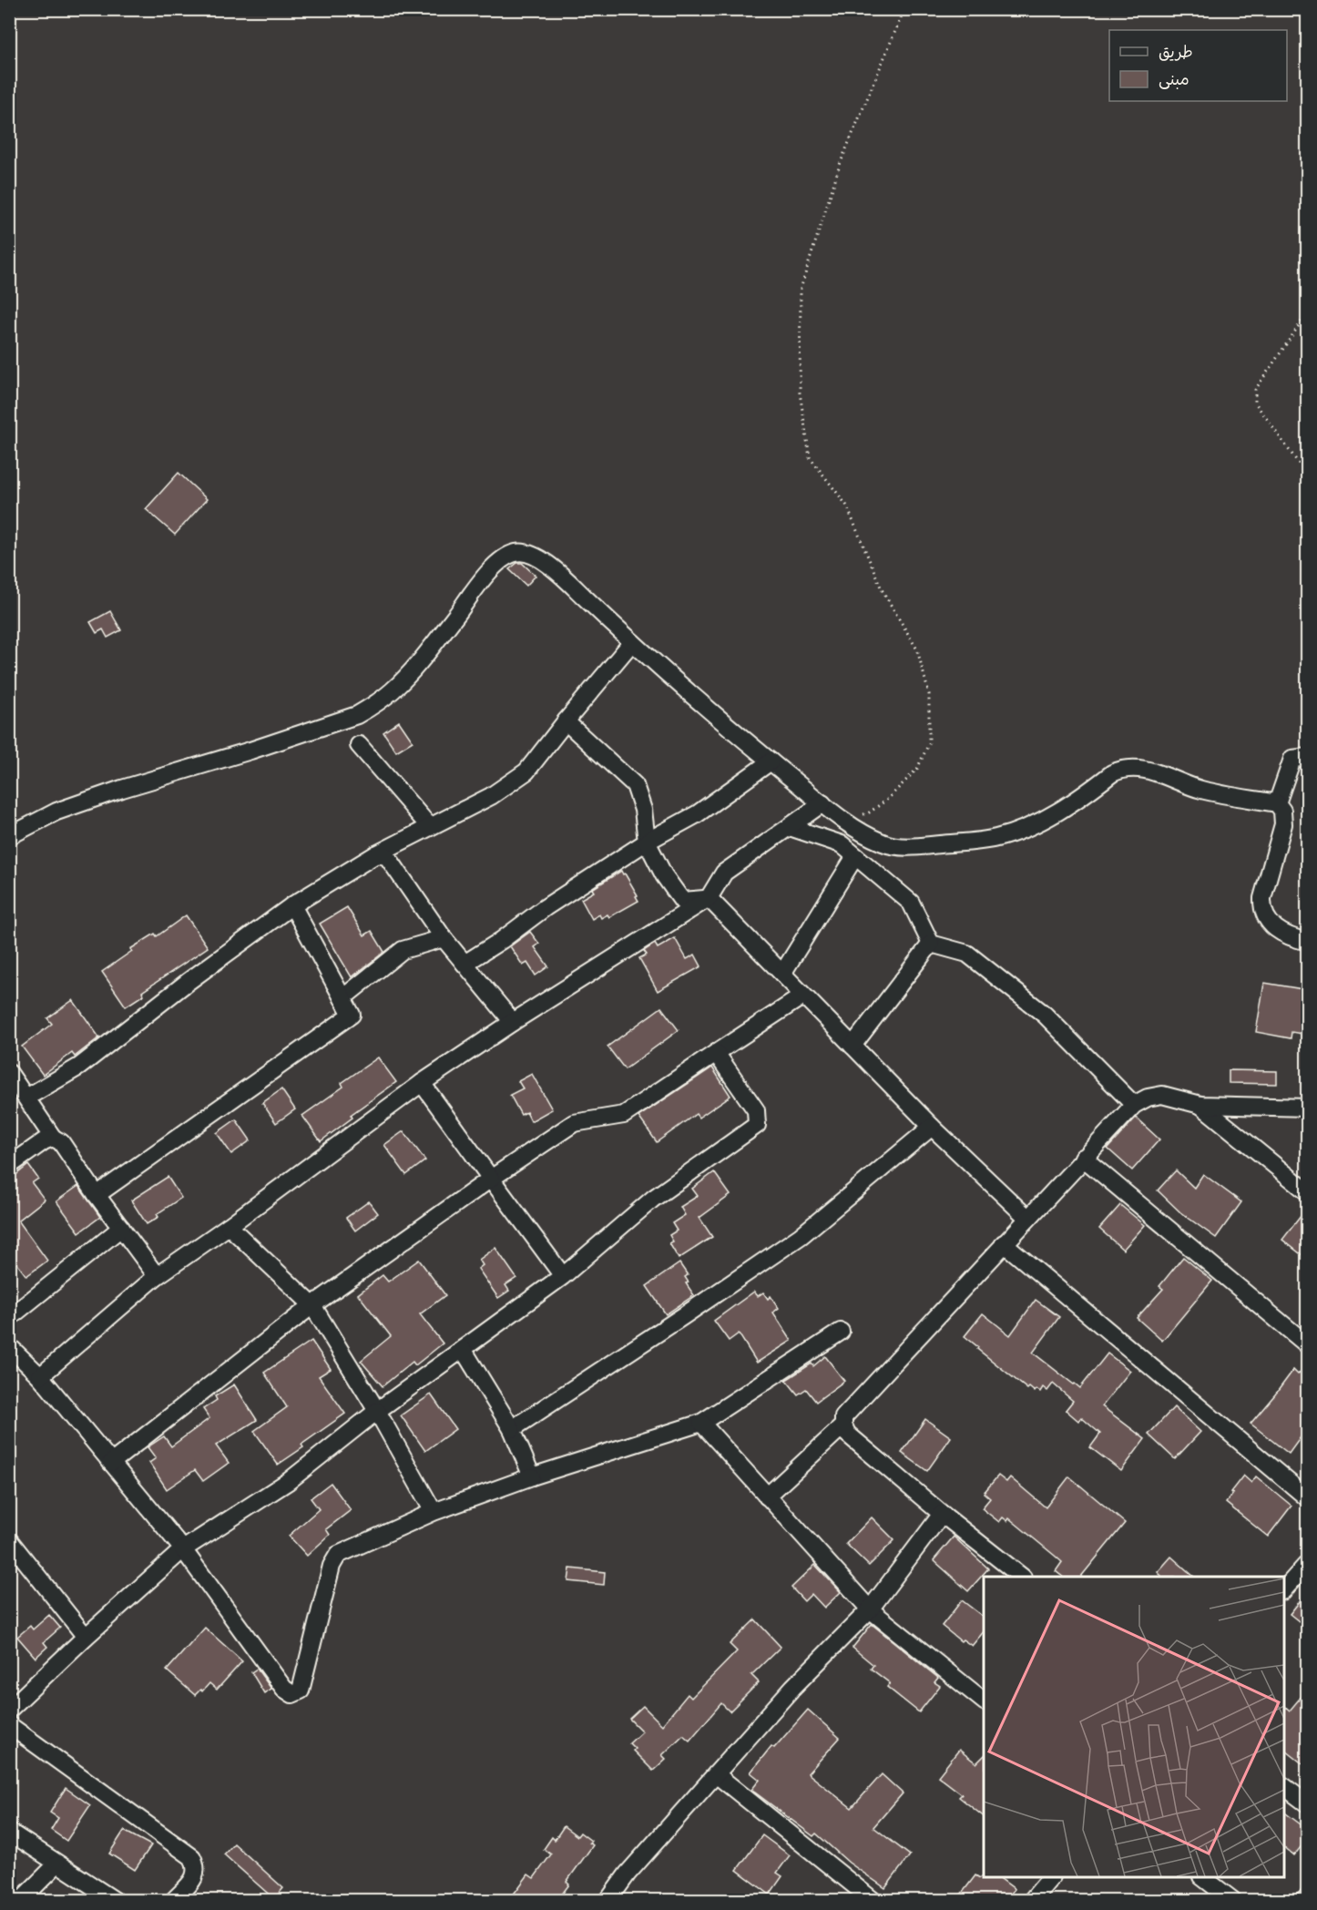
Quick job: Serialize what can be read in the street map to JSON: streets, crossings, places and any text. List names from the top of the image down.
{
  "legend": ["طريق", "مبنى"]
}
